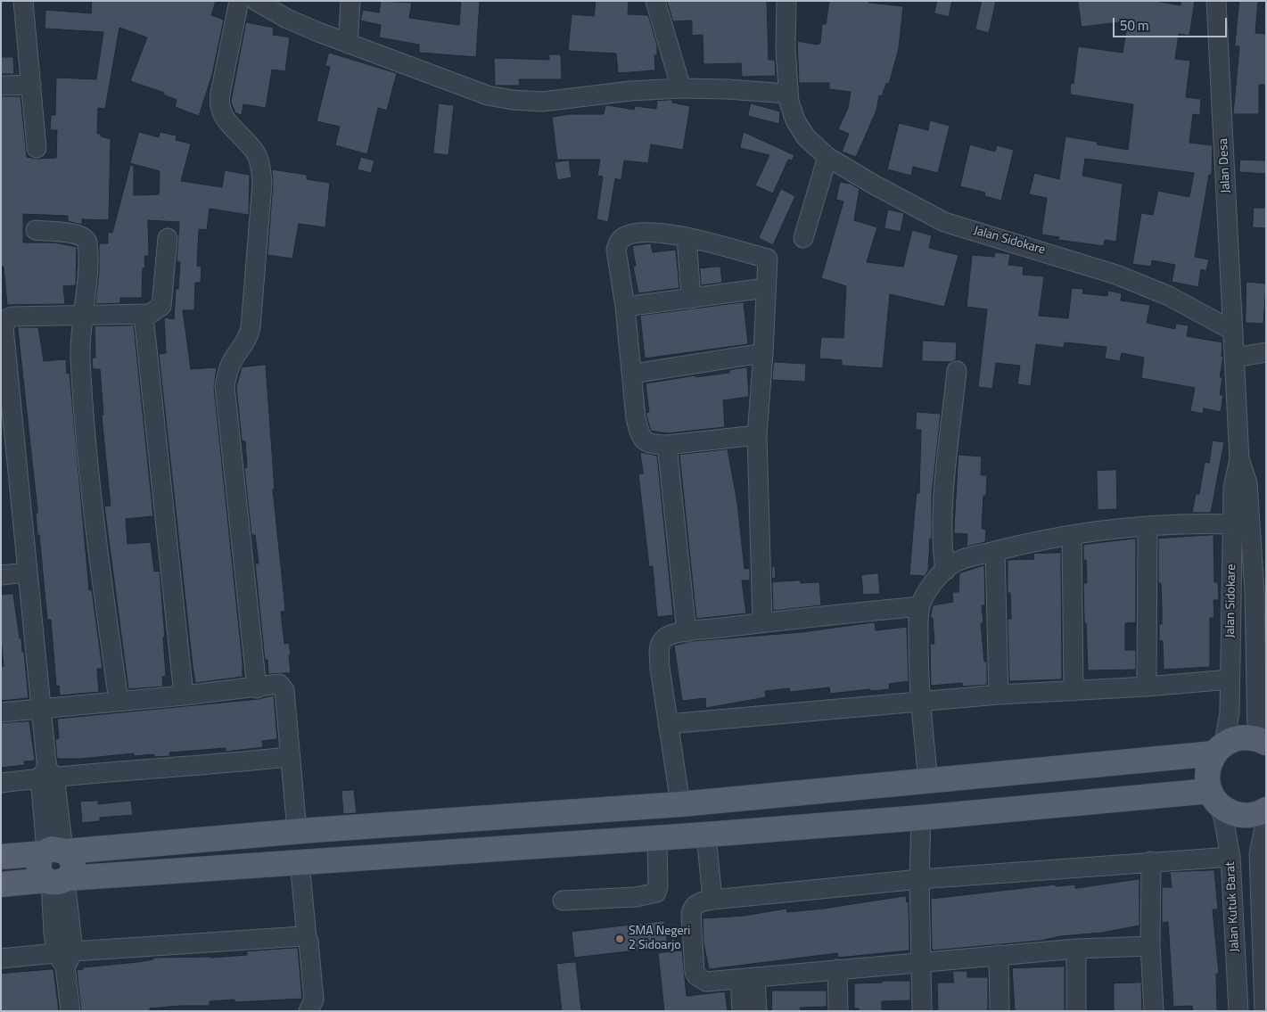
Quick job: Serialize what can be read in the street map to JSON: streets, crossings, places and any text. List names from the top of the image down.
{
  "streets": {
    "street": ["Jalan Desa", "Jalan Sidokare", "Jalan Kutuk Barat"]
  },
  "crossings": [
    ["Jalan Desa", "Jalan Sidokare"]
  ],
  "places": ["SMA Negeri 2 Sidoarjo"],
  "scale_bar": "50 m"
}
